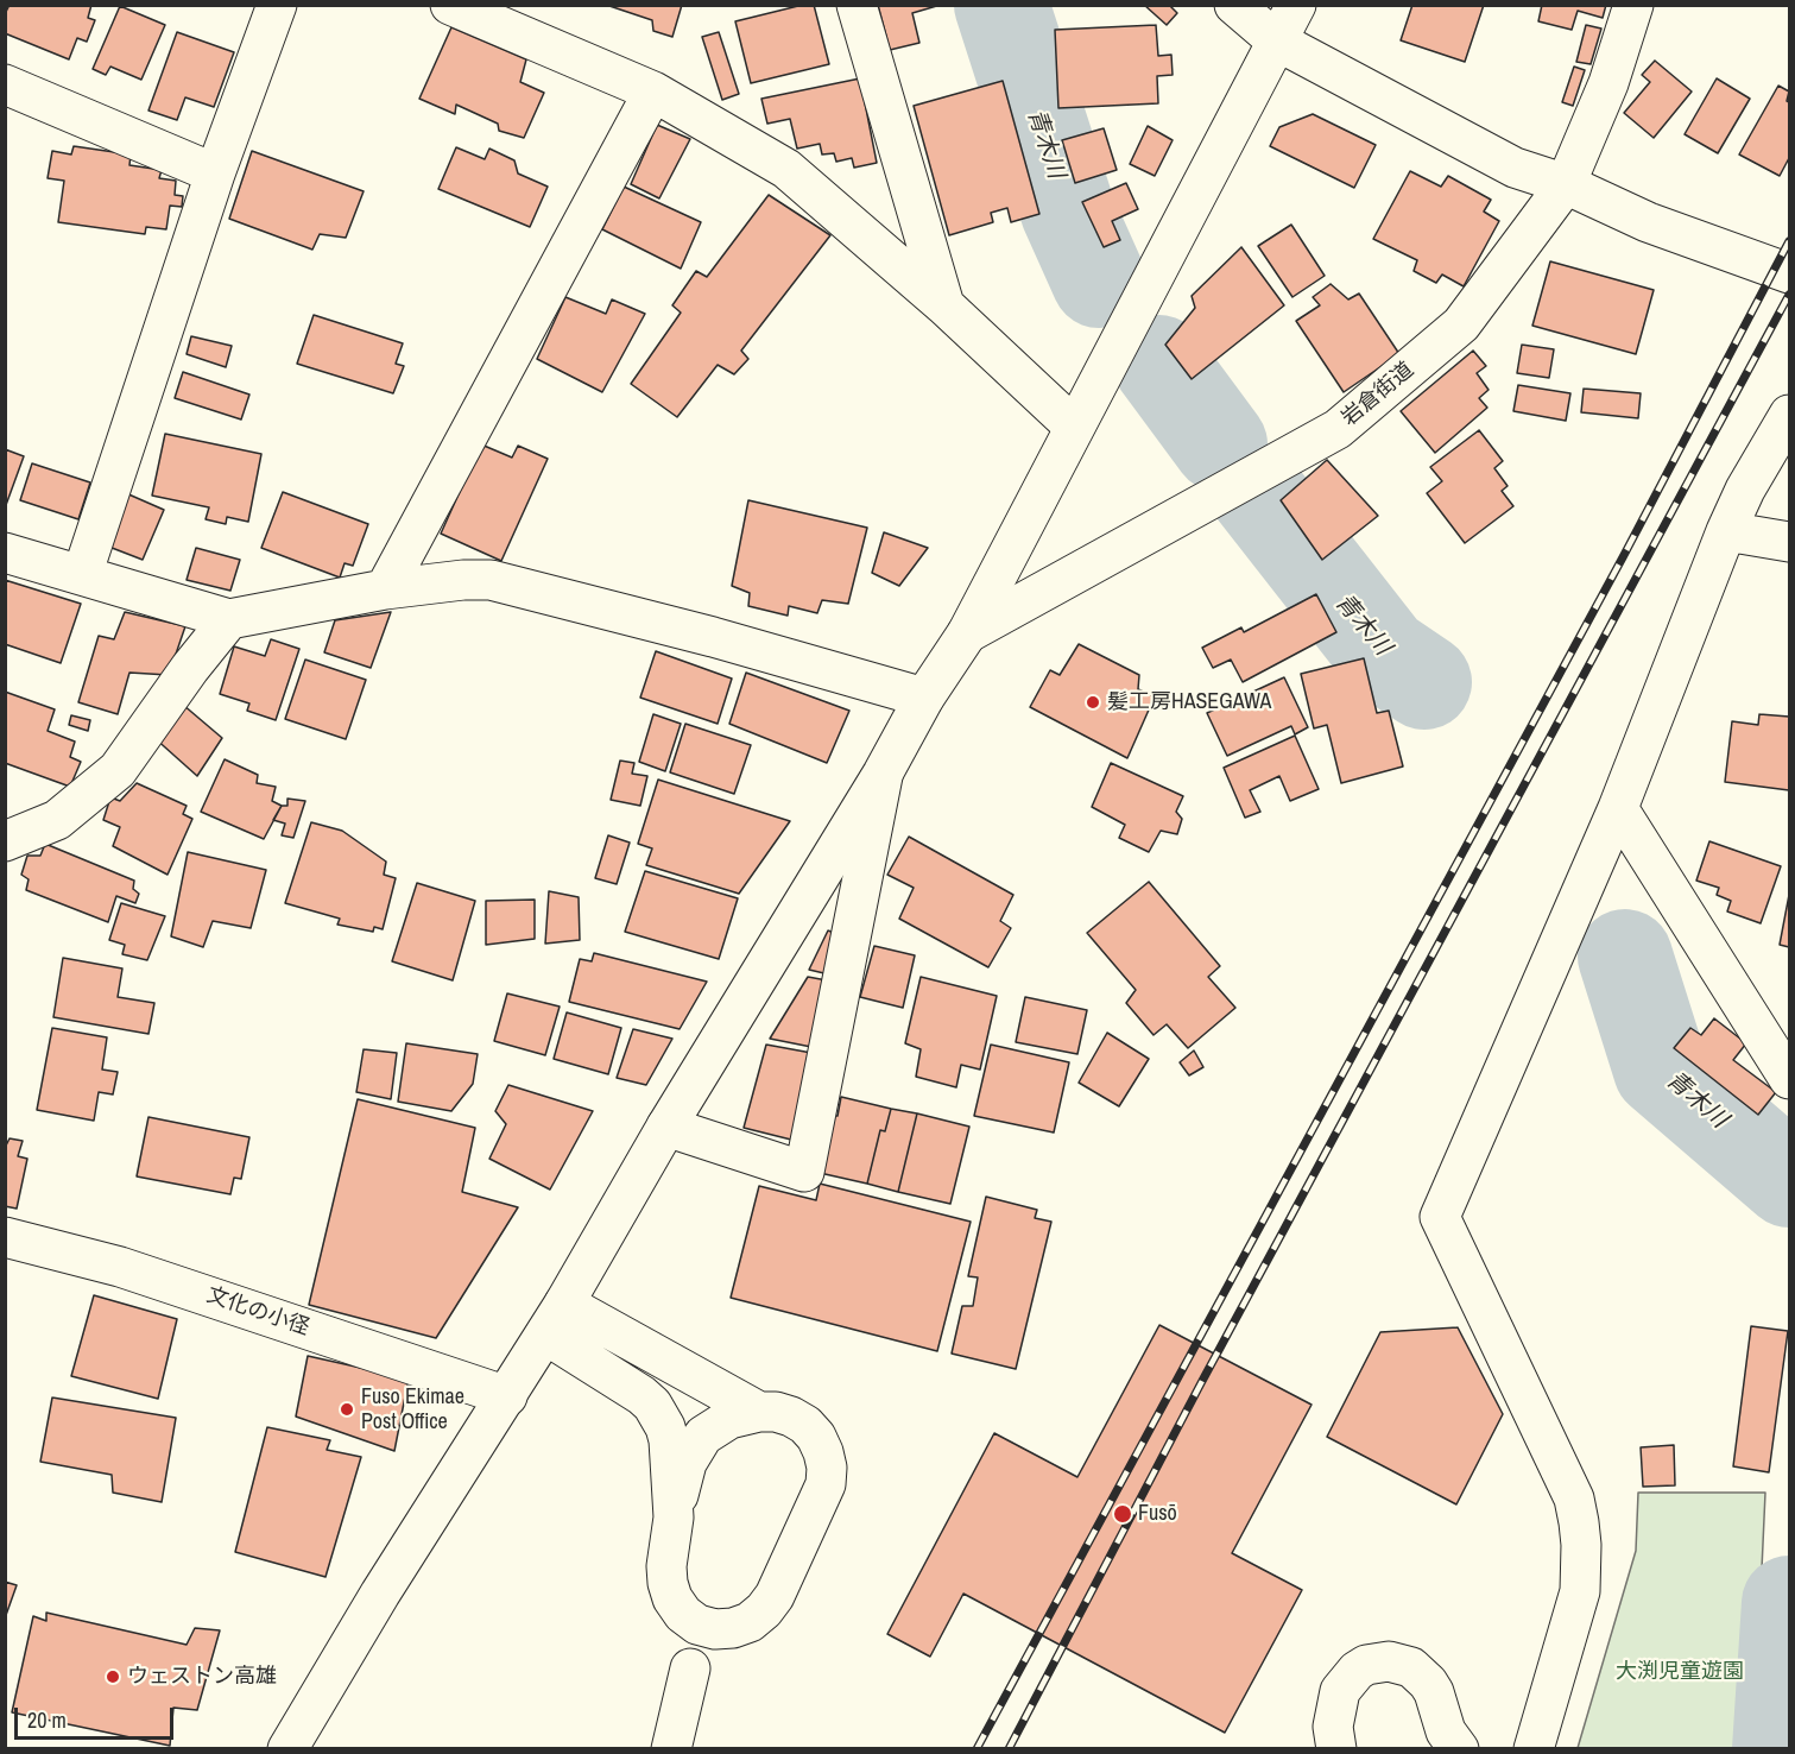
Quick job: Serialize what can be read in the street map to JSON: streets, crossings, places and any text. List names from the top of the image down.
{
  "streets": {
    "street": ["岩倉街道", "文化の小径"]
  },
  "water": ["青木川"],
  "parks": ["大渕児童遊園"],
  "places": [
    "髪工房HASEGAWA",
    "Fuso Ekimae Post Office",
    "Fusō",
    "ウェストン高雄"
  ],
  "scale_bar": "20 m"
}
